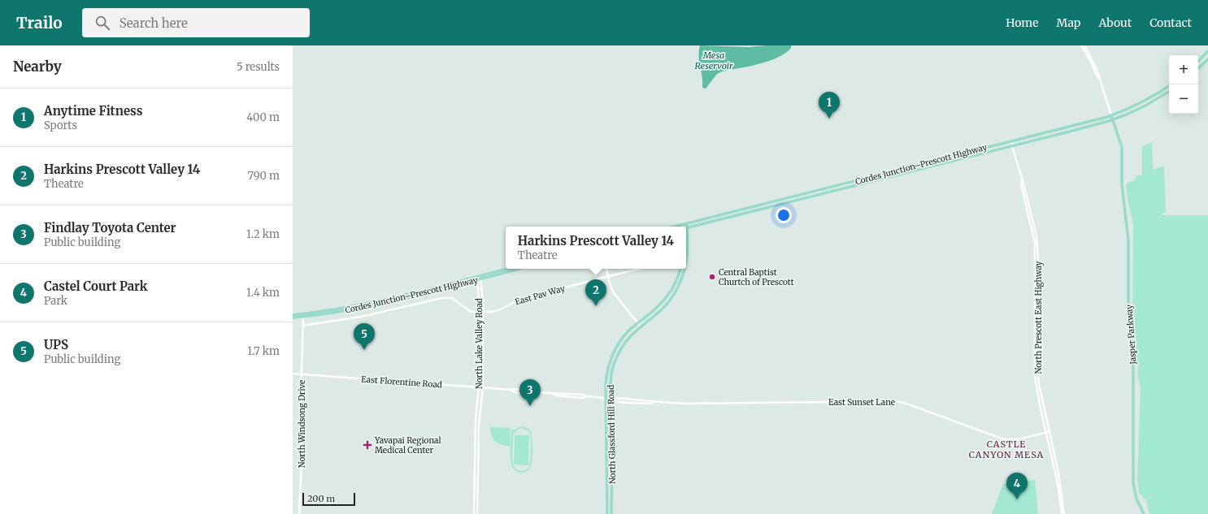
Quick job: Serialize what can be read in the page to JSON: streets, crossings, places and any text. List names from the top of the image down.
{
  "streets": {
    "main road": ["Cordes Junction–Prescott Highway", "Jasper Parkway", "North Glassford Hill Road"],
    "street": [
      "East Pav Way",
      "North Prescott East Highway",
      "North Lake Valley Road",
      "East Florentine Road",
      "East Sunset Lane",
      "North Windsong Drive"
    ]
  },
  "crossings": [
    ["Cordes Junction–Prescott Highway", "North Prescott East Highway"],
    ["Cordes Junction–Prescott Highway", "Jasper Parkway"],
    ["Cordes Junction–Prescott Highway", "North Lake Valley Road"],
    ["Cordes Junction–Prescott Highway", "North Windsong Drive"],
    ["East Pav Way", "North Lake Valley Road"],
    ["East Pav Way", "North Windsong Drive"],
    ["North Prescott East Highway", "East Sunset Lane"],
    ["North Lake Valley Road", "East Florentine Road"],
    ["East Florentine Road", "East Sunset Lane"],
    ["East Florentine Road", "North Windsong Drive"],
    ["East Florentine Road", "North Glassford Hill Road"]
  ],
  "districts": ["CASTLE CANYON MESA"],
  "water": ["Mesa Reservoir"],
  "places": {
    "other": ["Central Baptist Churtch of Prescott"],
    "health": ["Yavapai Regional Medical Center"]
  },
  "scale_bar": "200 m",
  "page": {
    "header": "Trailo",
    "search": "Search here",
    "nav": [
      "Home",
      "Map",
      "About",
      "Contact"
    ],
    "heading": ["Nearby", "5 results"],
    "map_buttons": ["+", "−"],
    "list": [
      {
        "mark": "1",
        "name": "Anytime Fitness",
        "note": "Sports",
        "value": "400 m"
      },
      {
        "mark": "2",
        "name": "Harkins Prescott Valley 14",
        "note": "Theatre",
        "value": "790 m"
      },
      {
        "mark": "3",
        "name": "Findlay Toyota Center",
        "note": "Public building",
        "value": "1.2 km"
      },
      {
        "mark": "4",
        "name": "Castel Court Park",
        "note": "Park",
        "value": "1.4 km"
      },
      {
        "mark": "5",
        "name": "UPS",
        "note": "Public building",
        "value": "1.7 km"
      }
    ],
    "pins": [
      "1",
      "2",
      "5",
      "3",
      "4"
    ],
    "popup": ["Harkins Prescott Valley 14", "Theatre"],
    "scale": "200 m"
  }
}
